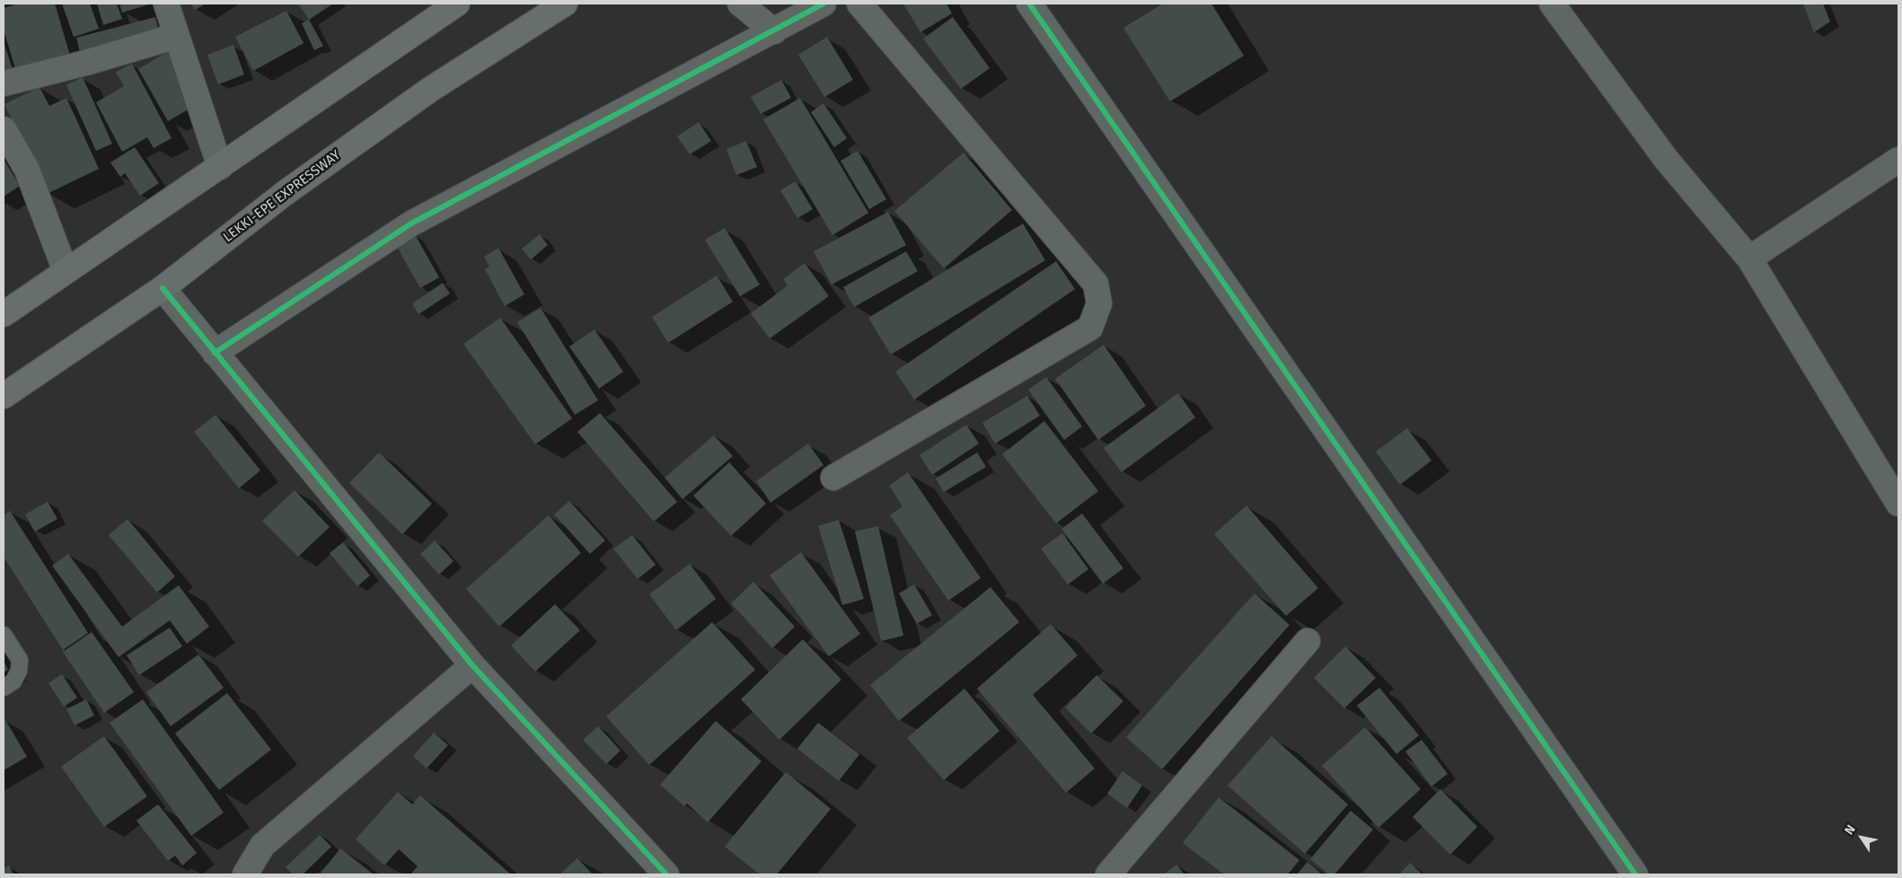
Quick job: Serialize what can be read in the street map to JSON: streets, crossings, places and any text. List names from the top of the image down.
{
  "streets": {
    "highway": ["LEKKI-EPE EXPRESSWAY"]
  },
  "north": "top left"
}
